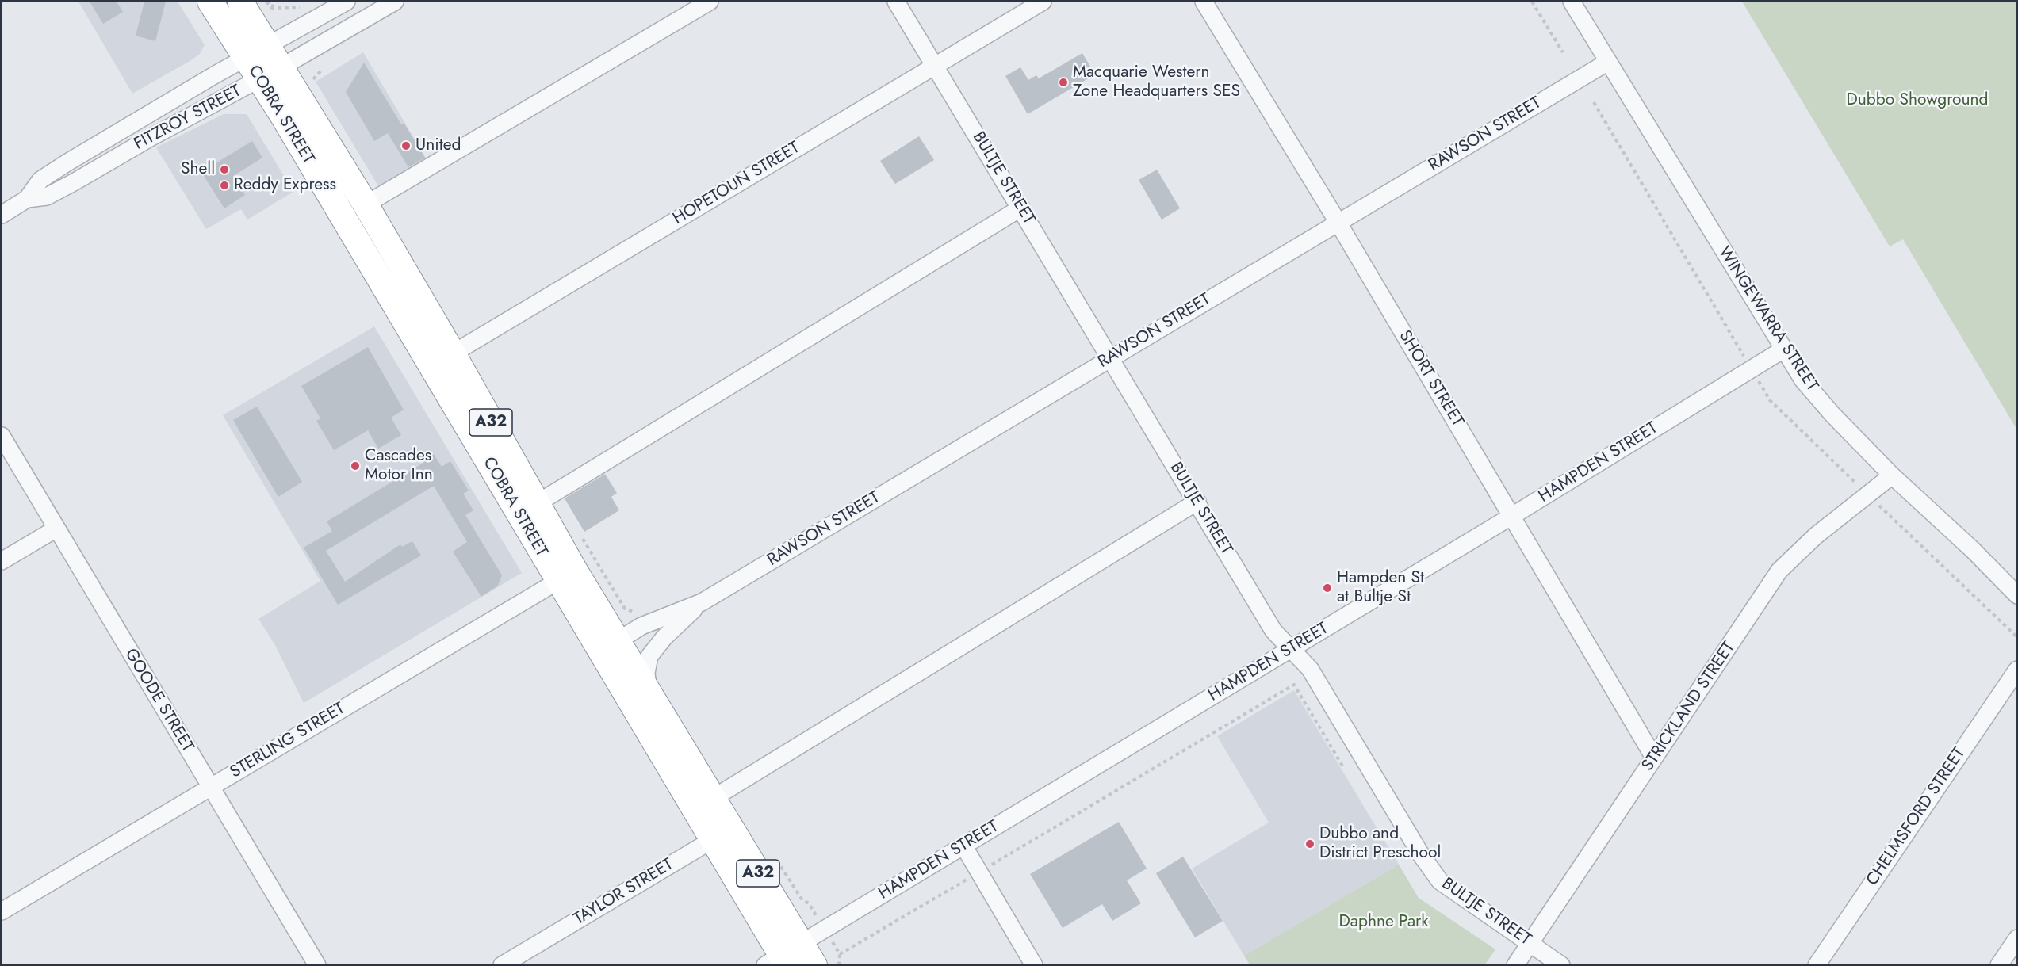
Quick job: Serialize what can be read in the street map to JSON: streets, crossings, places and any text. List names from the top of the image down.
{
  "streets": {
    "highway": ["COBRA STREET", "A32"],
    "street": [
      "FITZROY STREET",
      "RAWSON STREET",
      "BULTJE STREET",
      "HOPETOUN STREET",
      "WINGEWARRA STREET",
      "SHORT STREET",
      "HAMPDEN STREET",
      "GOODE STREET",
      "STRICKLAND STREET",
      "STERLING STREET",
      "CHELMSFORD STREET",
      "TAYLOR STREET"
    ]
  },
  "crossings": [
    ["COBRA STREET", "FITZROY STREET"],
    ["COBRA STREET", "RAWSON STREET"],
    ["COBRA STREET", "HOPETOUN STREET"],
    ["COBRA STREET", "HAMPDEN STREET"],
    ["COBRA STREET", "STERLING STREET"],
    ["COBRA STREET", "TAYLOR STREET"],
    ["RAWSON STREET", "BULTJE STREET"],
    ["RAWSON STREET", "WINGEWARRA STREET"],
    ["RAWSON STREET", "SHORT STREET"],
    ["BULTJE STREET", "HOPETOUN STREET"],
    ["BULTJE STREET", "HAMPDEN STREET"],
    ["BULTJE STREET", "STRICKLAND STREET"],
    ["WINGEWARRA STREET", "HAMPDEN STREET"],
    ["WINGEWARRA STREET", "STRICKLAND STREET"],
    ["SHORT STREET", "HAMPDEN STREET"],
    ["SHORT STREET", "STRICKLAND STREET"],
    ["GOODE STREET", "STERLING STREET"]
  ],
  "parks": ["Dubbo Showground", "Daphne Park"],
  "places": [
    "Macquarie Western Zone Headquarters SES",
    "United",
    "Shell",
    "Reddy Express",
    "Cascades Motor Inn",
    "Hampden St at Bultje St",
    "Dubbo and District Preschool"
  ]
}
